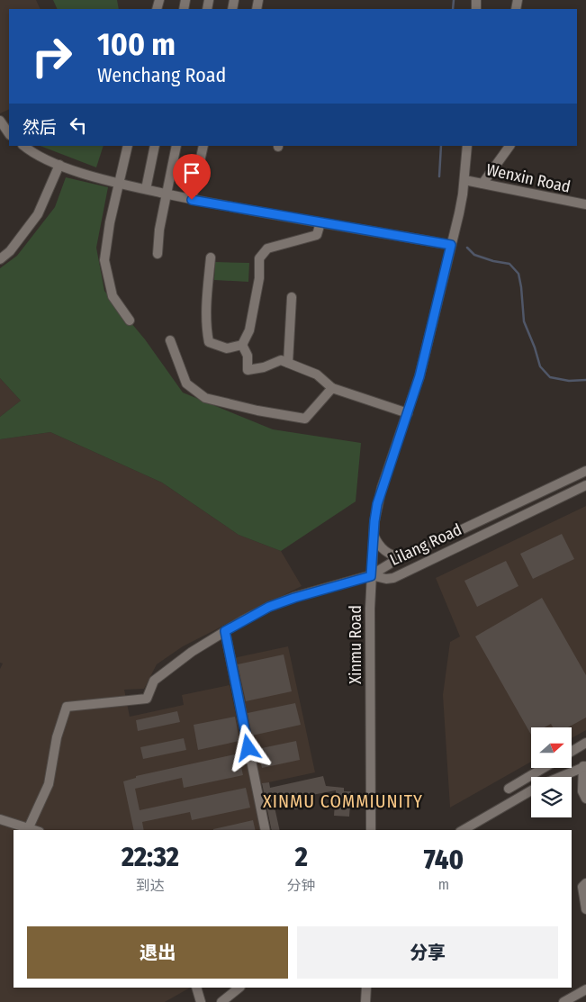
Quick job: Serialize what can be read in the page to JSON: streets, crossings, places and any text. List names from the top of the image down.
{
  "streets": {
    "street": ["Wenxin Road", "Lilang Road", "Xinmu Road"]
  },
  "crossings": [
    ["Wenxin Road", "Xinmu Road"],
    ["Lilang Road", "Xinmu Road"]
  ],
  "districts": ["XINMU COMMIUNITY"],
  "north": "right",
  "page": {
    "turn": ["100 m", "Wenchang Road"],
    "then": "然后",
    "eta": [
      "22:32",
      "到达",
      "2",
      "分钟",
      "740",
      "m"
    ],
    "buttons": ["退出", "分享"]
  }
}
